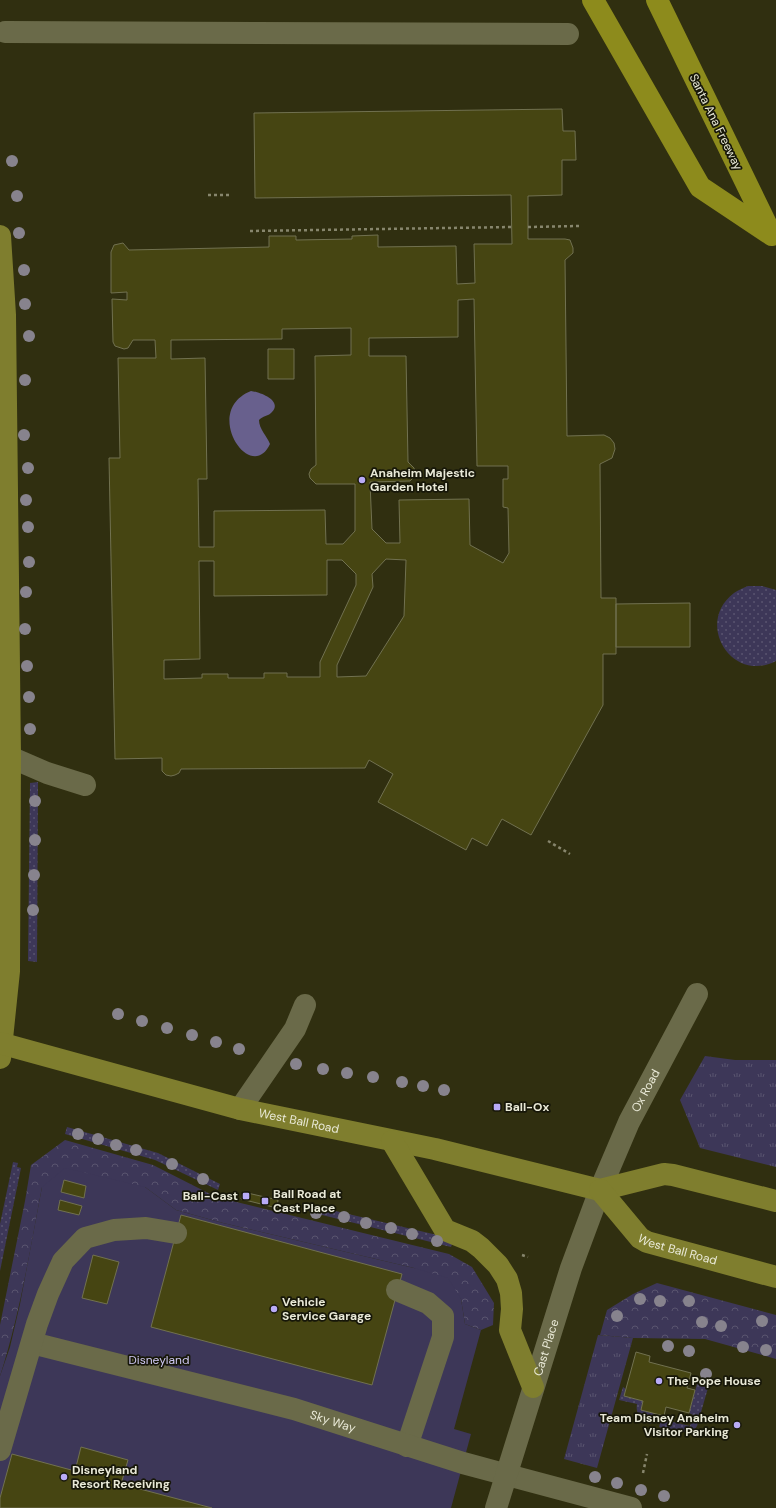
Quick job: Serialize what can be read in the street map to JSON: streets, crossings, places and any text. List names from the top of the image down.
{
  "streets": {
    "highway": ["Santa Ana Freeway"],
    "main road": ["West Ball Road"],
    "street": ["Ox Road", "Cast Place", "Sky Way"]
  },
  "crossings": [
    ["Ox Road", "West Ball Road"],
    ["Ox Road", "Cast Place"],
    ["West Ball Road", "Cast Place"],
    ["Cast Place", "Sky Way"]
  ],
  "parks": ["Disneyland"],
  "places": {
    "other": [
      "Anaheim Majestic Garden Hotel",
      "Vehicle Service Garage",
      "The Pope House",
      "Team Disney Anaheim Visitor Parking",
      "Disneyland Resort Receiving"
    ],
    "transit": ["Ball-Ox", "Ball-Cast", "Ball Road at Cast Place"]
  }
}
